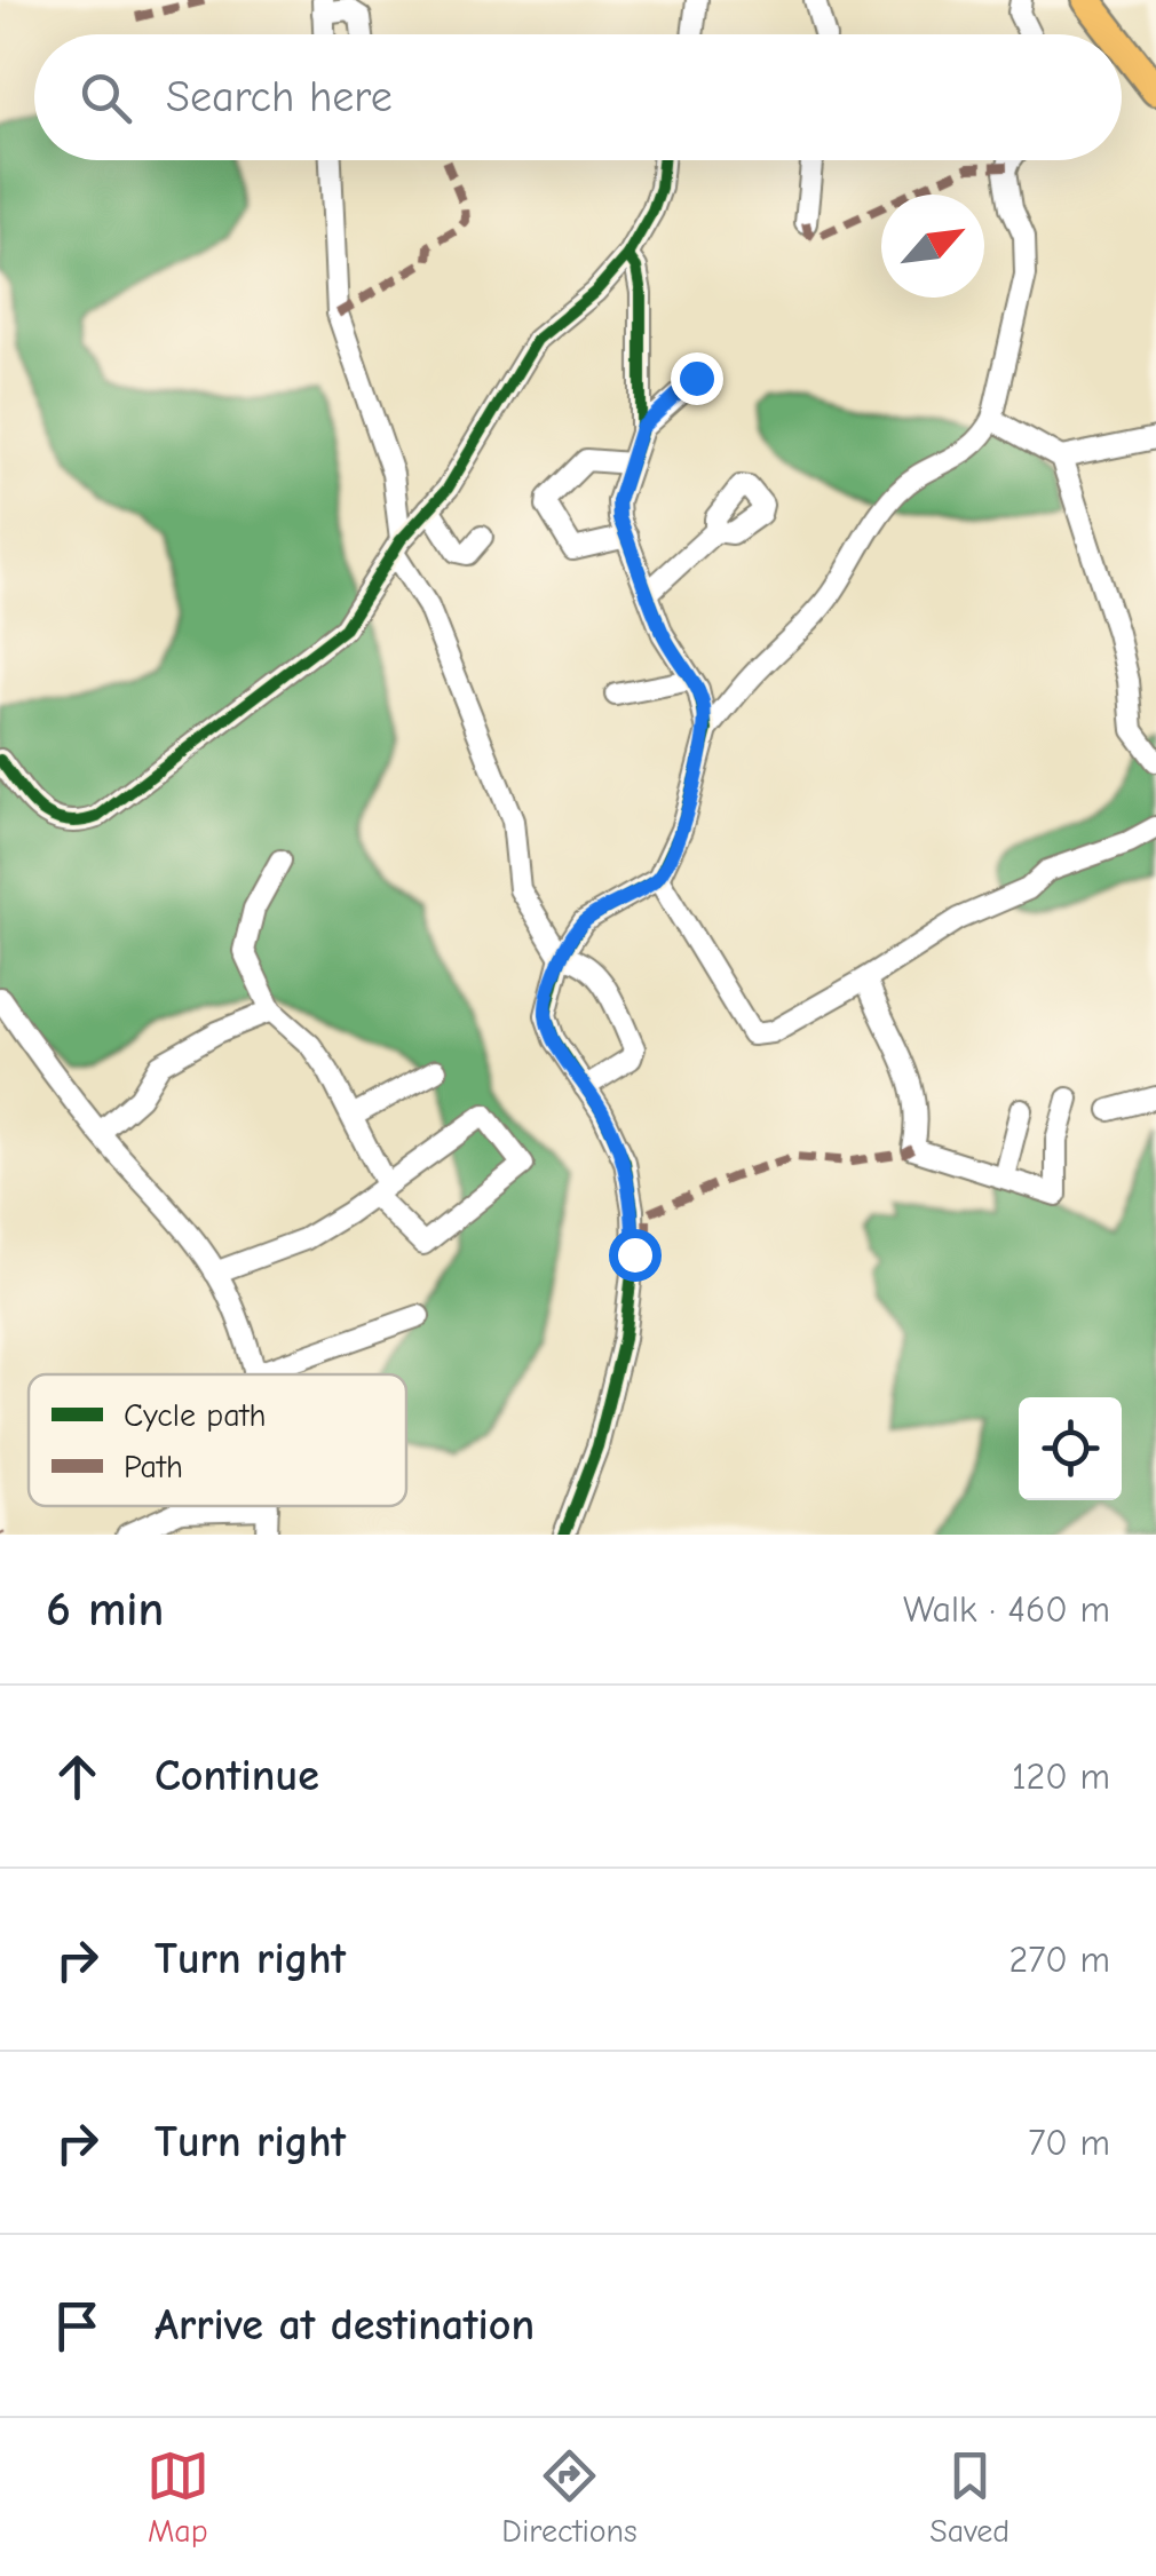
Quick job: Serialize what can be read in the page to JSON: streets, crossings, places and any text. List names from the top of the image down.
{
  "legend": ["Cycle path", "Path"],
  "north": "top right",
  "page": {
    "search": "Search here",
    "heading": ["6 min", "Walk · 460 m"],
    "list": [
      ["Continue", "120 m"],
      ["Turn right", "270 m"],
      ["Turn right", "70 m"],
      "Arrive at destination"
    ],
    "nav": ["Map", "Directions", "Saved"]
  }
}
